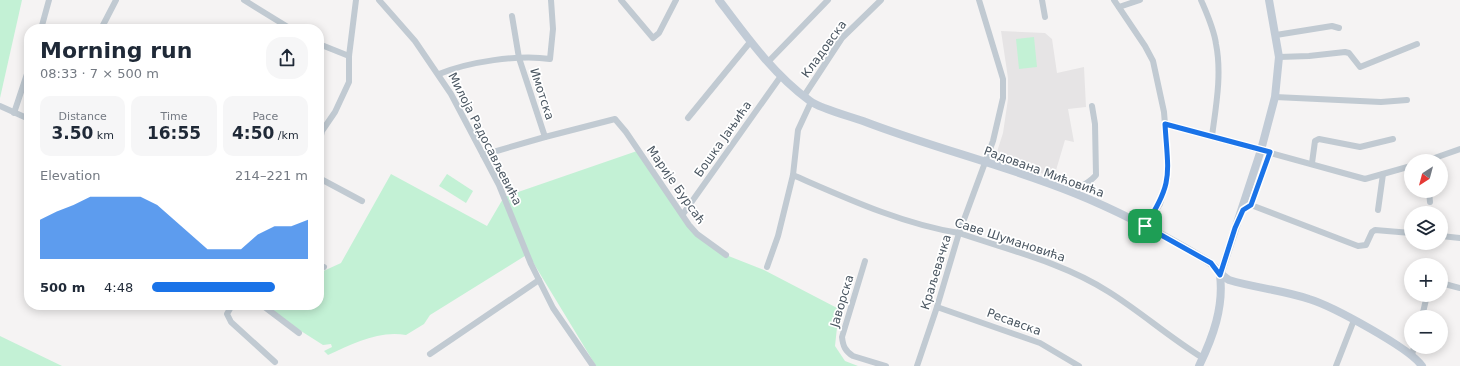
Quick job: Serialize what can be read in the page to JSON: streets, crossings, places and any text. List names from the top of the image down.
{
  "streets": {
    "street": [
      "Кладовска",
      "Имотска",
      "Милоја Радосављевића",
      "Бошка Јањића",
      "Радована Мићовића",
      "Марије Бурсаћ",
      "Саве Шумановића",
      "Краљевачка",
      "Јаворска",
      "Ресавска"
    ]
  },
  "crossings": [
    ["Кладовска", "Радована Мићовића"],
    ["Имотска", "Марије Бурсаћ"],
    ["Бошка Јањића", "Радована Мићовића"],
    ["Бошка Јањића", "Марије Бурсаћ"],
    ["Радована Мићовића", "Краљевачка"],
    ["Саве Шумановића", "Краљевачка"],
    ["Краљевачка", "Ресавска"]
  ],
  "north": "bottom left",
  "page": {
    "heading": ["Morning run", "08:33 · 7 × 500 m"],
    "stats": [
      ["Distance", "3.50 km"],
      ["Time", "16:55"],
      ["Pace", "4:50 /km"]
    ],
    "map_buttons": ["+", "−"],
    "chart": ["Elevation", "214–221 m"],
    "list": [
      {
        "name": "500 m",
        "note": "4:48"
      }
    ]
  }
}
